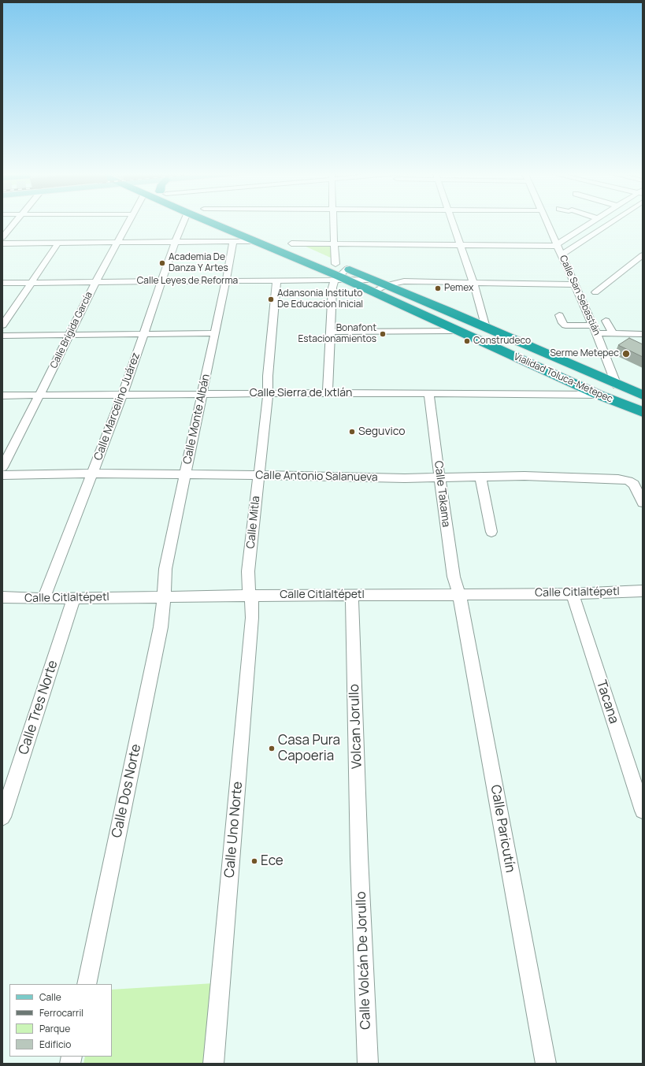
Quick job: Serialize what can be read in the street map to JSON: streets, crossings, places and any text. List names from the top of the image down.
{
  "streets": {
    "highway": ["Vialidad Toluca-Metepec"],
    "street": [
      "Calle Leyes de Reforma",
      "Calle San Sebastián",
      "Calle Brígida García",
      "Calle Sierra de Ixtlán",
      "Calle Marcelino Juárez",
      "Calle Monte Albán",
      "Calle Antonio Salanueva",
      "Calle Takama",
      "Calle Mitla",
      "Calle Citlaltépetl",
      "Tacana",
      "Calle Tres Norte",
      "Volcan Jorullo",
      "Calle Dos Norte",
      "Calle Paricutín",
      "Calle Uno Norte",
      "Calle Volcán De Jorullo"
    ]
  },
  "crossings": [
    ["Calle Leyes de Reforma", "Calle Brígida García"],
    ["Calle Leyes de Reforma", "Vialidad Toluca-Metepec"],
    ["Calle Leyes de Reforma", "Calle Marcelino Juárez"],
    ["Calle Leyes de Reforma", "Calle Monte Albán"],
    ["Calle Leyes de Reforma", "Calle Mitla"],
    ["Calle San Sebastián", "Vialidad Toluca-Metepec"],
    ["Calle Brígida García", "Calle Sierra de Ixtlán"],
    ["Vialidad Toluca-Metepec", "Calle Sierra de Ixtlán"],
    ["Calle Sierra de Ixtlán", "Calle Marcelino Juárez"],
    ["Calle Sierra de Ixtlán", "Calle Monte Albán"],
    ["Calle Sierra de Ixtlán", "Calle Takama"],
    ["Calle Sierra de Ixtlán", "Calle Mitla"],
    ["Calle Marcelino Juárez", "Calle Antonio Salanueva"],
    ["Calle Marcelino Juárez", "Calle Citlaltépetl"],
    ["Calle Monte Albán", "Calle Antonio Salanueva"],
    ["Calle Monte Albán", "Calle Citlaltépetl"],
    ["Calle Monte Albán", "Calle Dos Norte"],
    ["Calle Antonio Salanueva", "Calle Takama"],
    ["Calle Antonio Salanueva", "Calle Mitla"],
    ["Calle Takama", "Calle Citlaltépetl"],
    ["Calle Takama", "Calle Paricutín"],
    ["Calle Mitla", "Calle Citlaltépetl"],
    ["Calle Mitla", "Calle Uno Norte"],
    ["Calle Citlaltépetl", "Tacana"],
    ["Calle Citlaltépetl", "Calle Tres Norte"],
    ["Calle Citlaltépetl", "Volcan Jorullo"],
    ["Calle Citlaltépetl", "Calle Dos Norte"],
    ["Calle Citlaltépetl", "Calle Paricutín"],
    ["Calle Citlaltépetl", "Calle Uno Norte"],
    ["Volcan Jorullo", "Calle Volcán De Jorullo"]
  ],
  "places": [
    "Academia De Danza Y Artes",
    "Pemex",
    "Adansonia Instituto De Educacion Inicial",
    "Bonafont Estacionamientos",
    "Construdeco",
    "Serme Metepec",
    "Seguvico",
    "Casa Pura Capoeria",
    "Ece"
  ],
  "legend": [
    "Calle",
    "Ferrocarril",
    "Parque",
    "Edificio"
  ]
}
